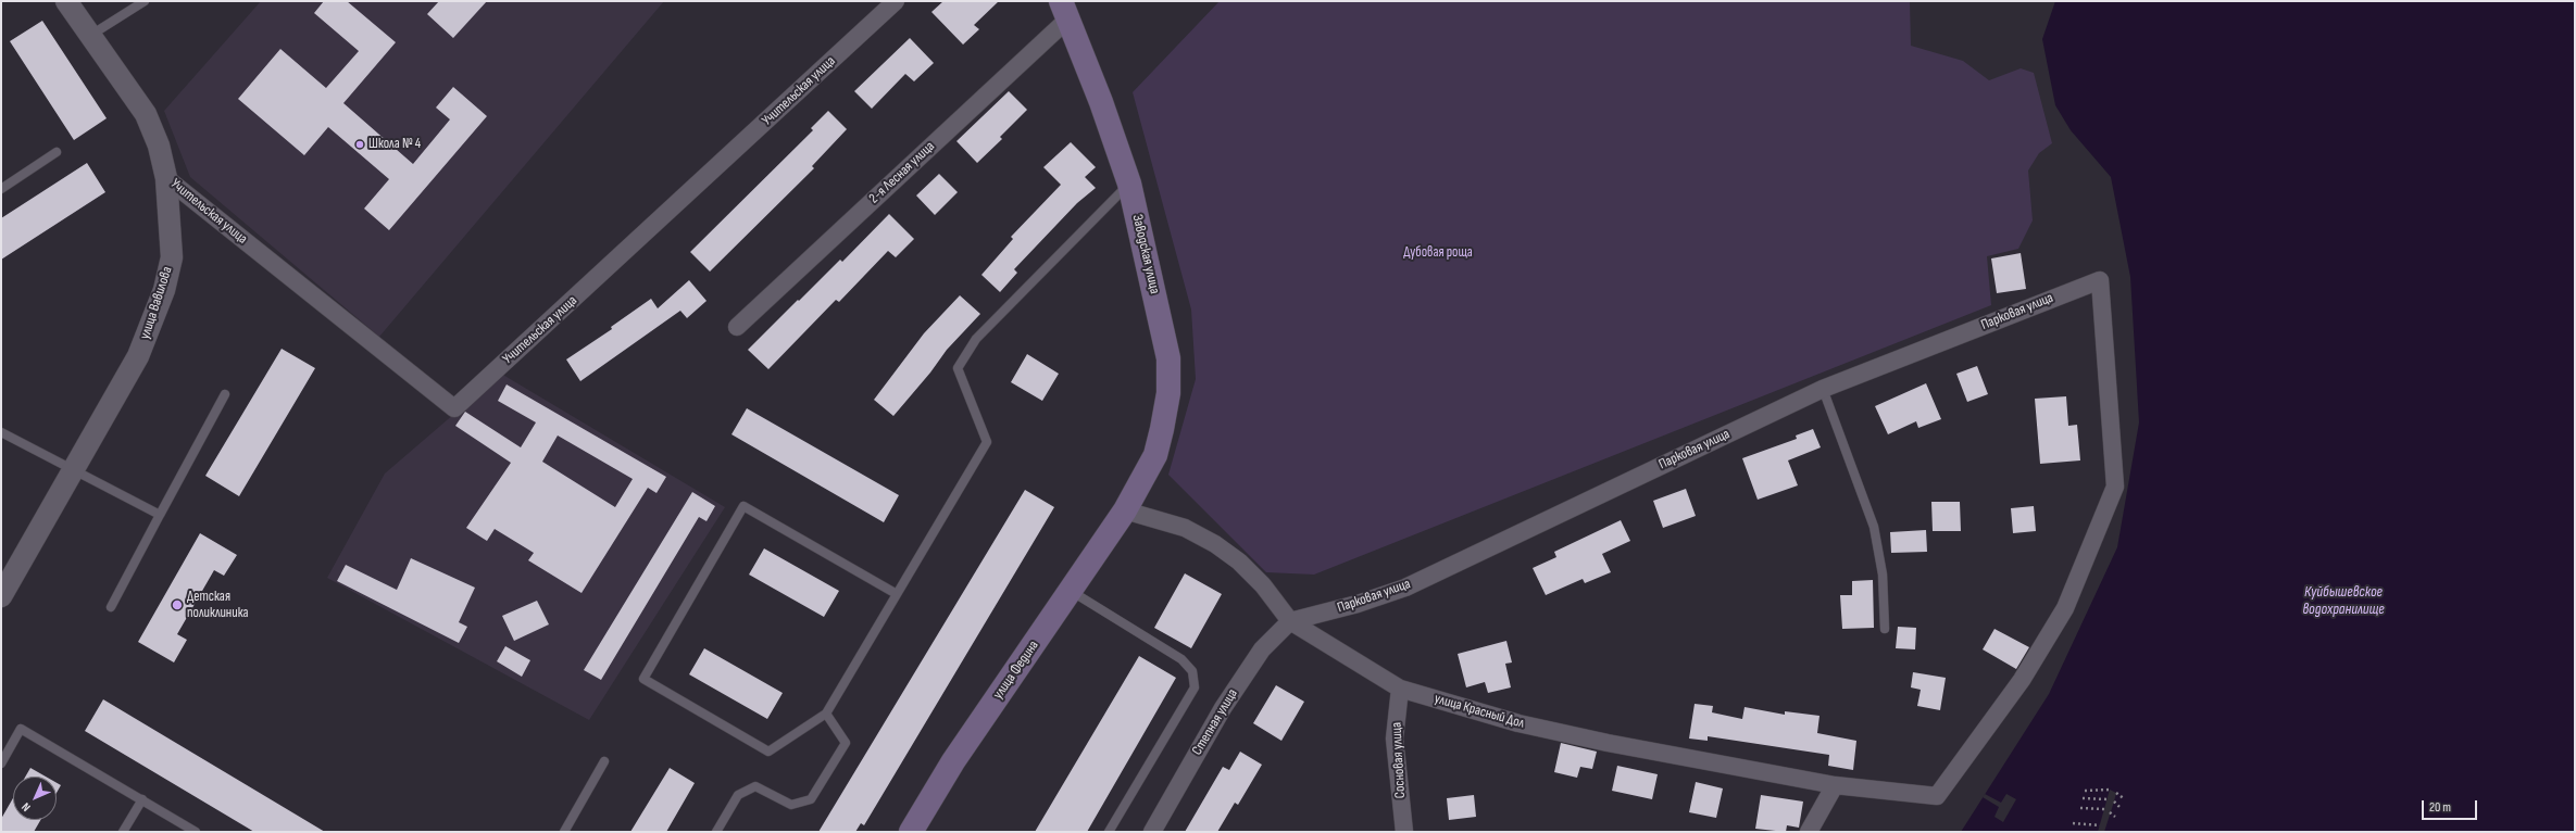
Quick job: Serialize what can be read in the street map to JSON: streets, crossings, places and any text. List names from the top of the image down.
{
  "streets": {
    "main road": ["Заводская улица", "улица Федина"],
    "street": [
      "Учительская улица",
      "2-я Лесная улица",
      "улица Вавилова",
      "Парковая улица",
      "улица Красный Дол",
      "Степная улица",
      "Сосновая улица"
    ]
  },
  "crossings": [
    ["Учительская улица", "улица Вавилова"],
    ["2-я Лесная улица", "Заводская улица"],
    ["Заводская улица", "улица Федина"],
    ["Заводская улица", "улица Красный Дол"],
    ["Парковая улица", "улица Красный Дол"],
    ["Парковая улица", "Степная улица"],
    ["улица Федина", "улица Красный Дол"],
    ["улица Красный Дол", "Степная улица"],
    ["улица Красный Дол", "Сосновая улица"]
  ],
  "water": ["Куйбышевское водохранилище"],
  "parks": ["Дубовая роща"],
  "places": ["Школа № 4", "Детская поликлиника"],
  "scale_bar": "20 m",
  "north": "bottom left"
}
